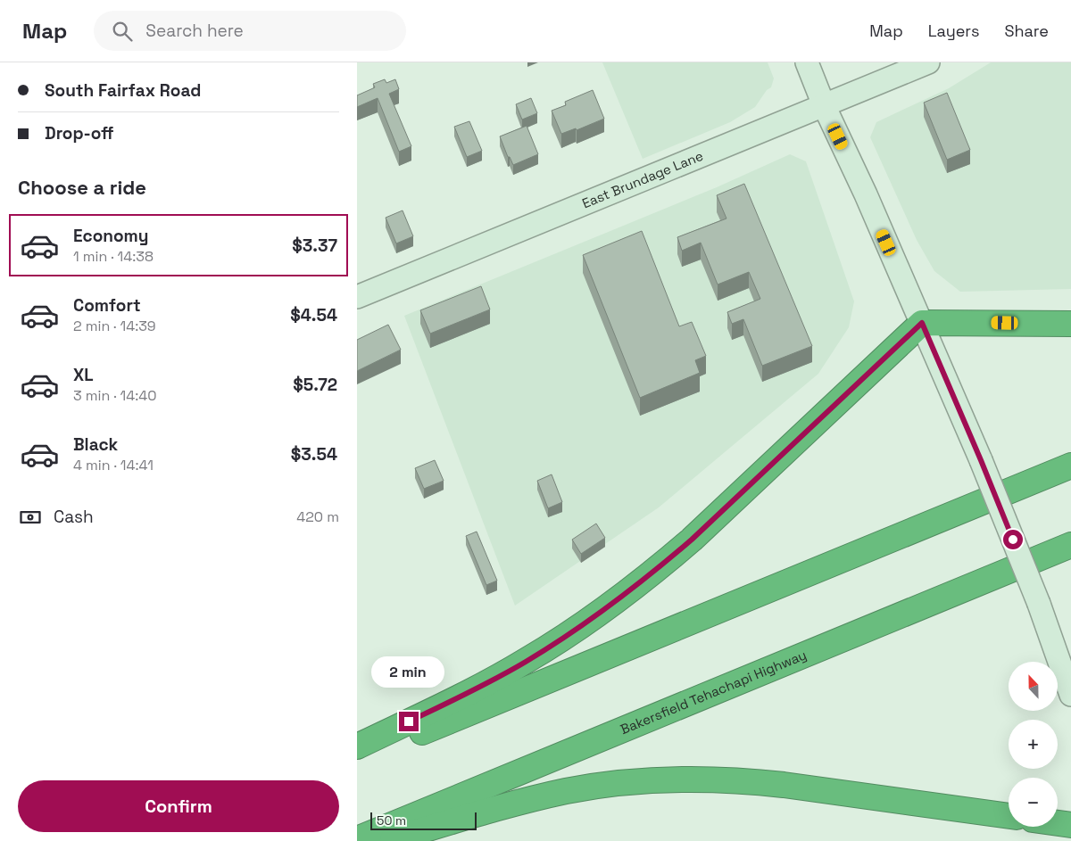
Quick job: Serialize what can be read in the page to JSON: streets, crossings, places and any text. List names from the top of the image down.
{
  "streets": {
    "highway": ["Bakersfield Tehachapi Highway"],
    "main road": ["East Brundage Lane"]
  },
  "scale_bar": "50 m",
  "north": "top",
  "page": {
    "header": "Map",
    "search": "Search here",
    "nav": ["Map", "Layers", "Share"],
    "banner": ["South Fairfax Road", "Drop-off"],
    "heading": "Choose a ride",
    "list": [
      {
        "name": "Economy",
        "note": "1 min · 14:38",
        "value": "$3.37"
      },
      {
        "name": "Comfort",
        "note": "2 min · 14:39",
        "value": "$4.54"
      },
      {
        "name": "XL",
        "note": "3 min · 14:40",
        "value": "$5.72"
      },
      {
        "name": "Black",
        "note": "4 min · 14:41",
        "value": "$3.54"
      }
    ],
    "pay": ["Cash", "420 m"],
    "bubble": "2 min",
    "map_buttons": ["+", "−"],
    "buttons": "Confirm",
    "scale": "50 m"
  }
}
